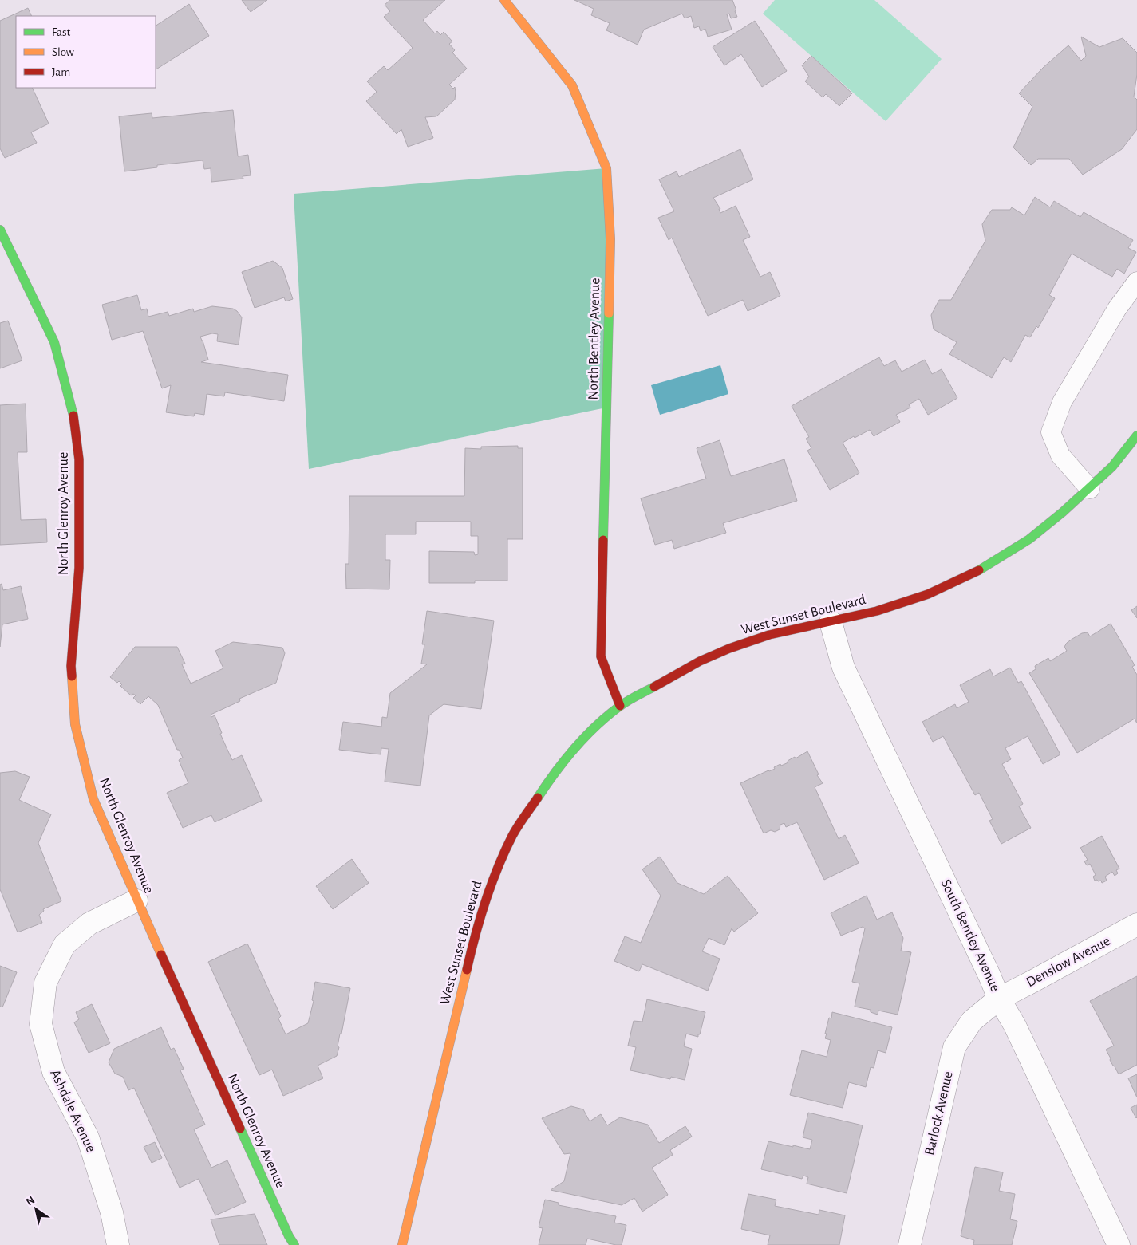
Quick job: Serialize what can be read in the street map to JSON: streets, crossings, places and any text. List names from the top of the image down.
{
  "streets": {
    "street": [
      "North Bentley Avenue",
      "North Glenroy Avenue",
      "West Sunset Boulevard",
      "South Bentley Avenue",
      "Denslow Avenue",
      "Ashdale Avenue",
      "Barlock Avenue"
    ]
  },
  "crossings": [
    ["North Bentley Avenue", "West Sunset Boulevard"],
    ["North Glenroy Avenue", "Ashdale Avenue"],
    ["West Sunset Boulevard", "South Bentley Avenue"],
    ["South Bentley Avenue", "Denslow Avenue"],
    ["South Bentley Avenue", "Barlock Avenue"],
    ["Denslow Avenue", "Barlock Avenue"]
  ],
  "legend": ["Fast", "Slow", "Jam"],
  "north": "top left"
}
